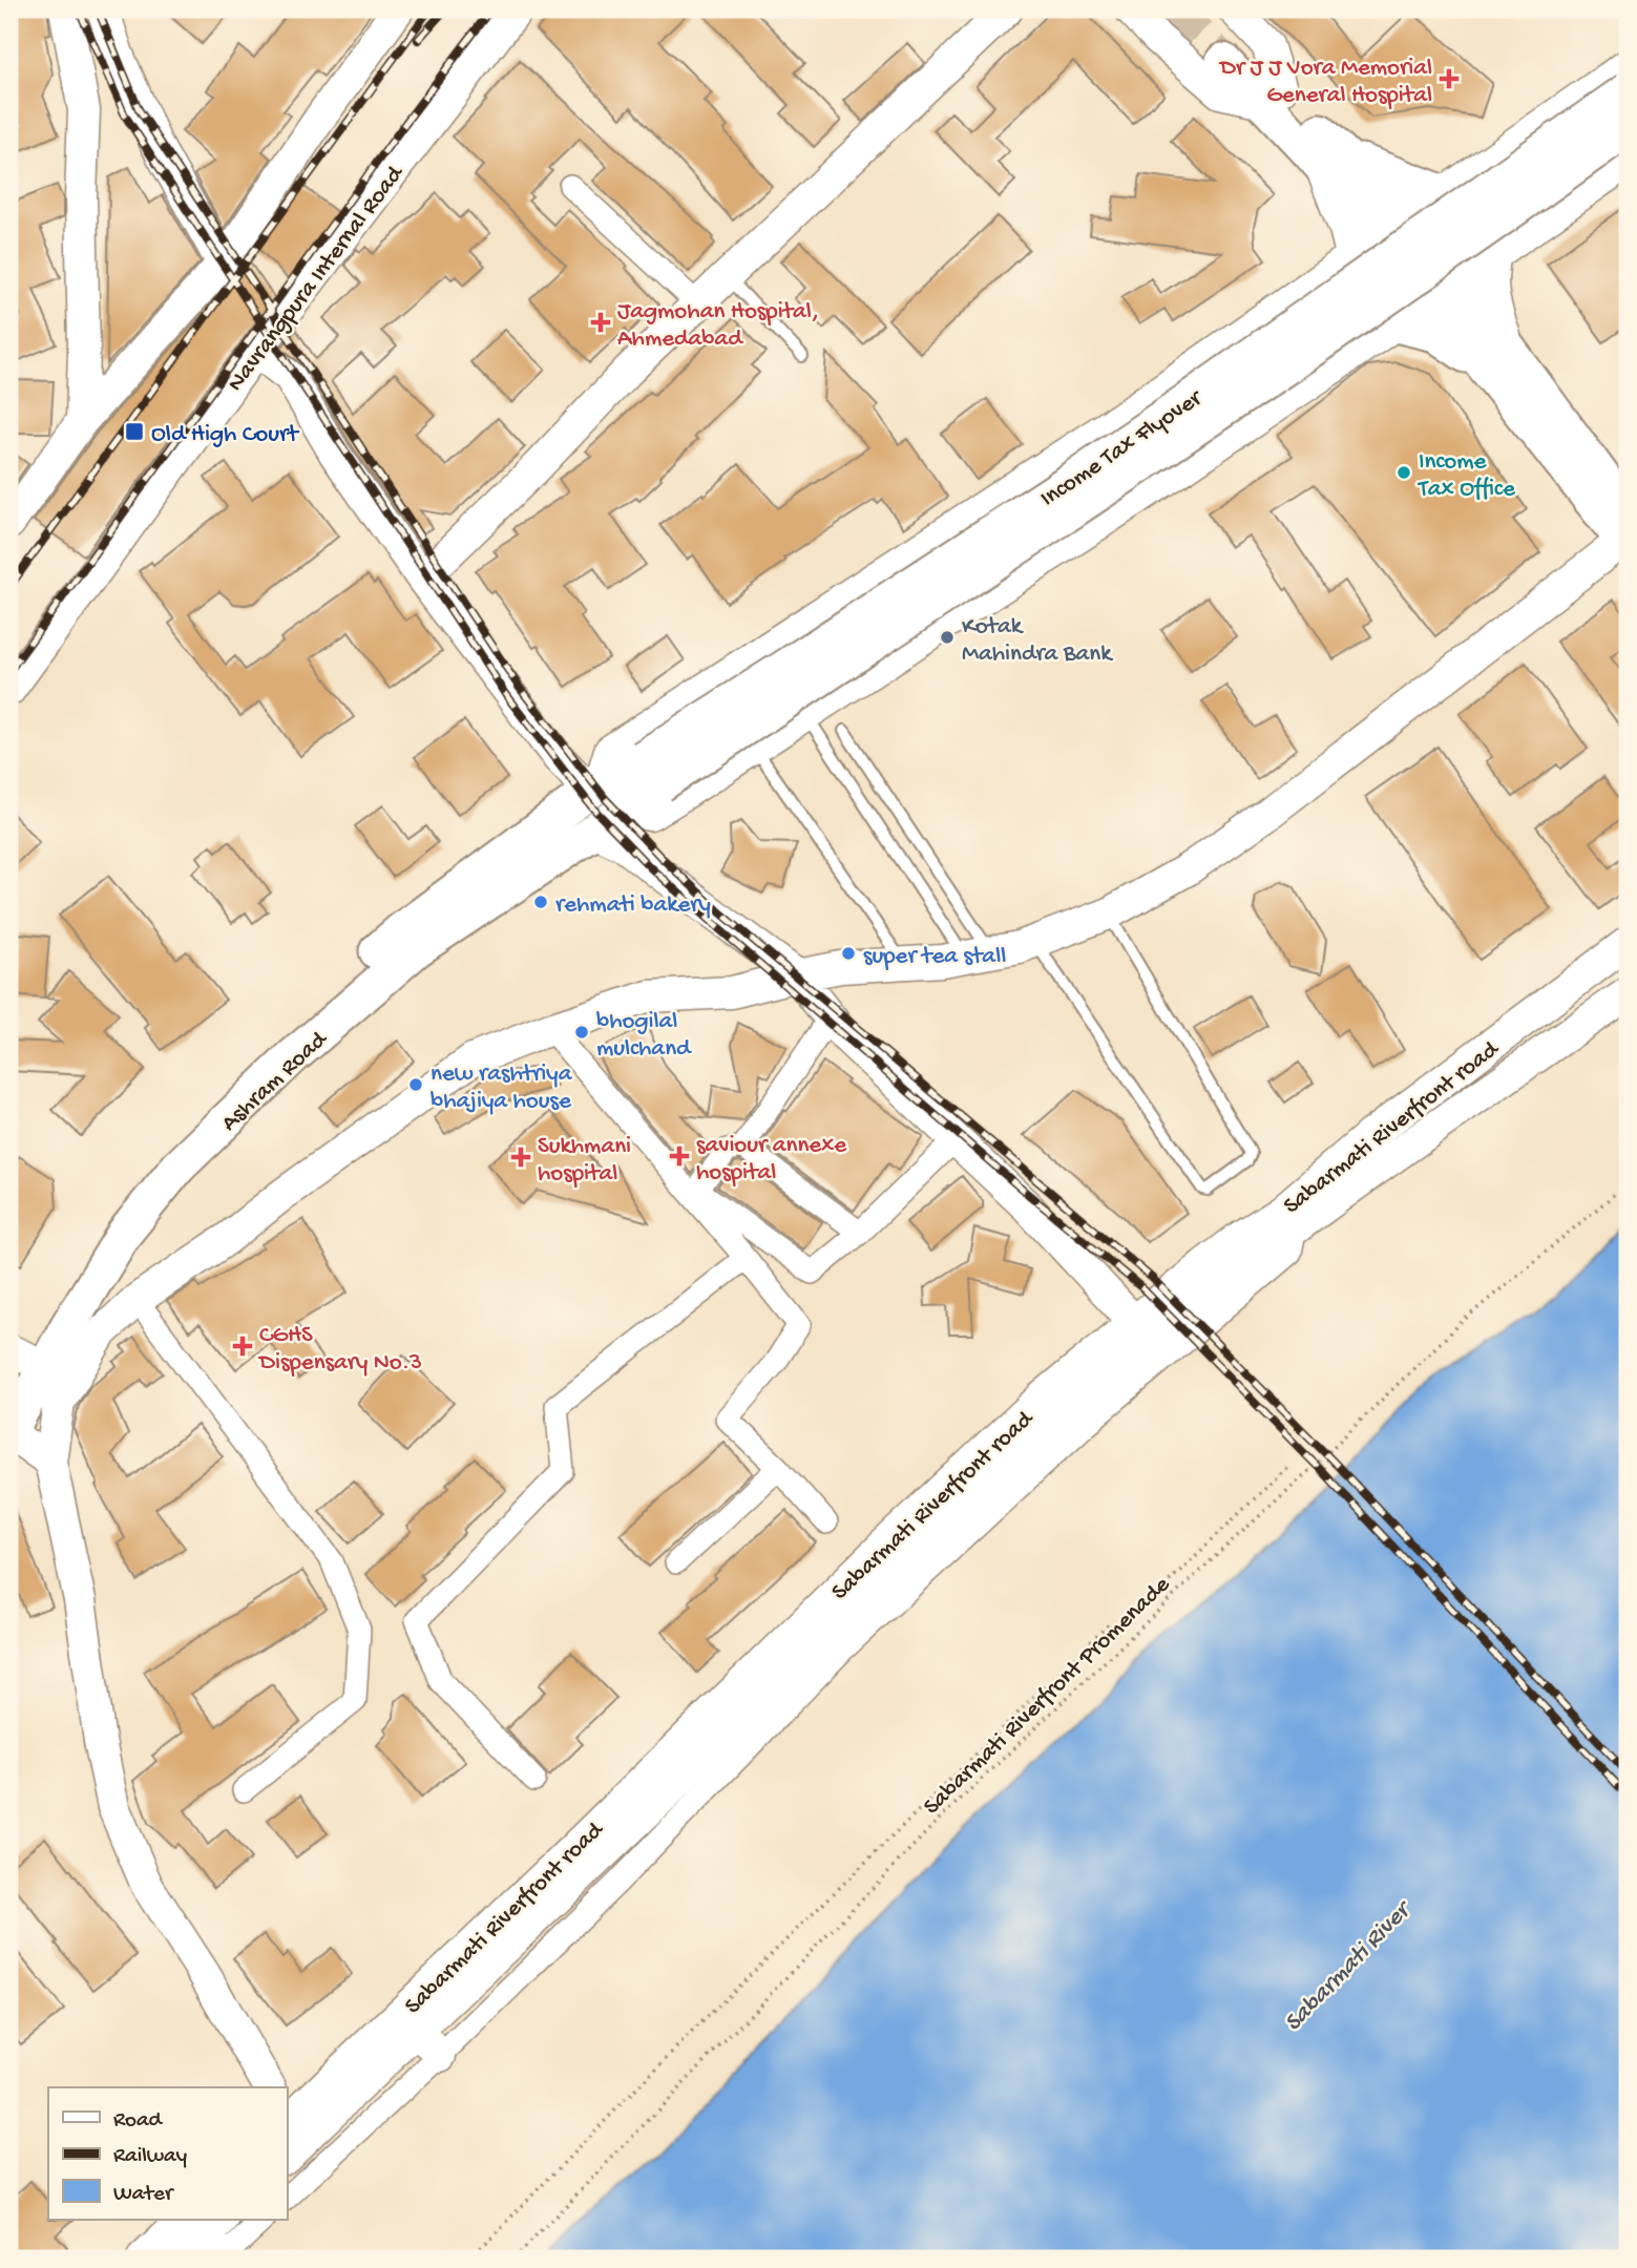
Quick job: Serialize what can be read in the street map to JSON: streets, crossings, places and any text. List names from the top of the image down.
{
  "streets": {
    "main road": ["Income Tax Flyover", "Ashram Road"],
    "street": ["Navrangpura Internal Road", "Sabarmati Riverfront road"],
    "path": ["Sabarmati Riverfront Promenade"]
  },
  "crossings": [
    ["Income Tax Flyover", "Ashram Road"]
  ],
  "water": ["Sabarmati River"],
  "places": {
    "health": [
      "Dr J J Vora Memorial General Hospital",
      "Jagmohan Hospital, Ahmedabad",
      "saviour annexe hospital",
      "Sukhmani hospital",
      "CGHS Dispensary No.3"
    ],
    "transit": ["Old High Court"],
    "other": [
      "Income Tax Office",
      "Kotak Mahindra Bank",
      "rehmati bakery",
      "super tea stall",
      "bhogilal mulchand",
      "new rashtriya bhajiya house"
    ]
  },
  "legend": ["Road", "Railway", "Water"]
}
